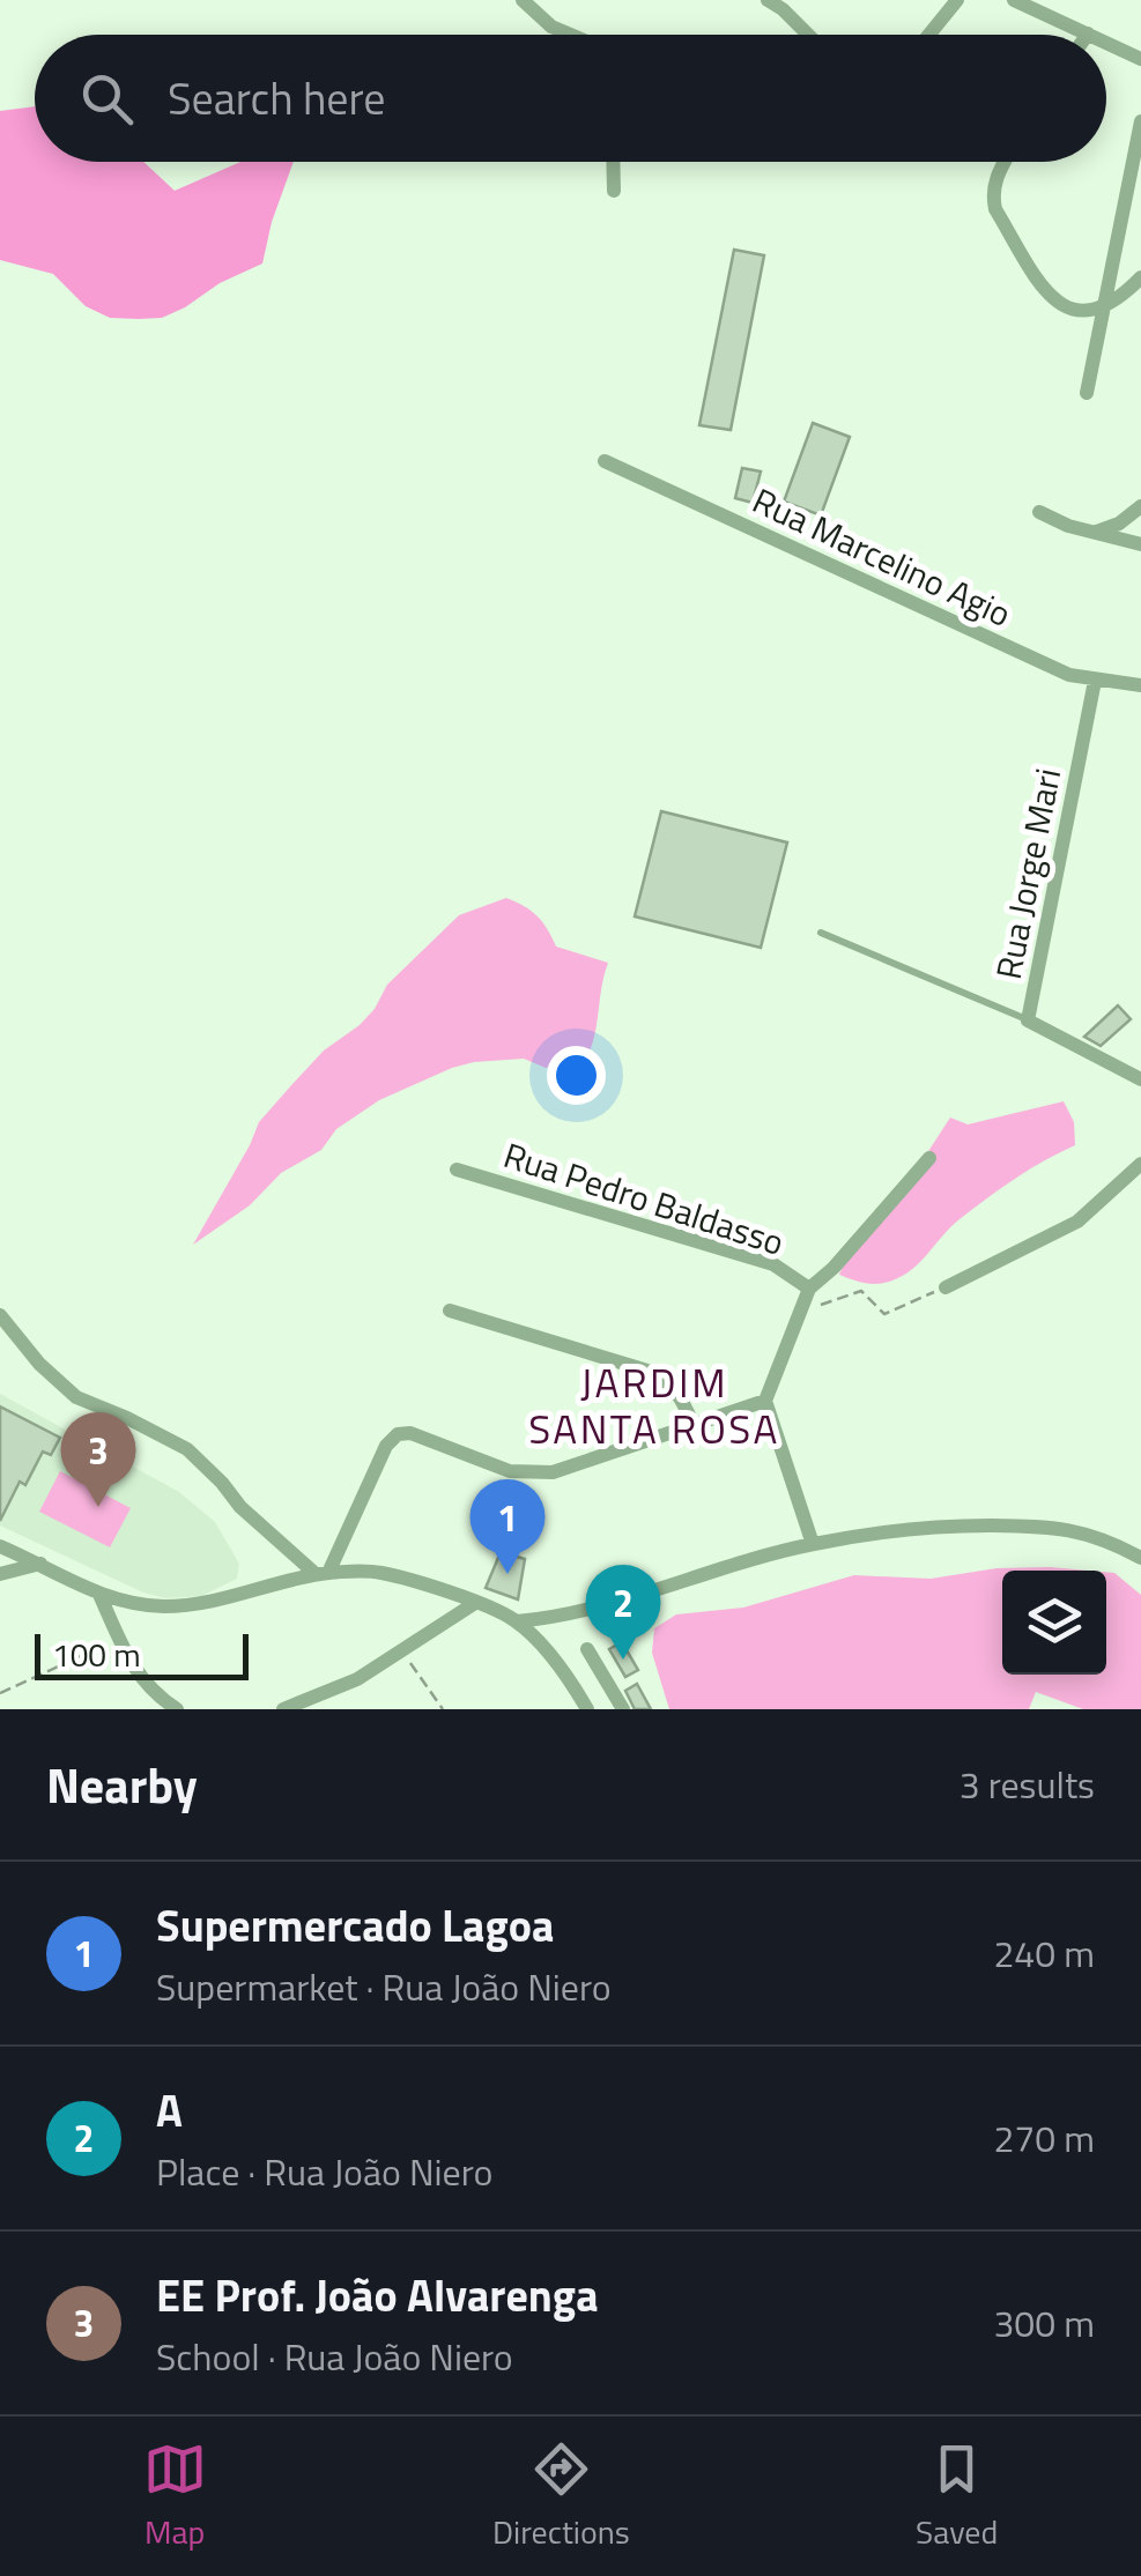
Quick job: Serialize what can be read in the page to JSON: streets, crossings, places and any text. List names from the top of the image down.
{
  "streets": {
    "street": ["Rua Marcelino Agio", "Rua Jorge Mari", "Rua Pedro Baldasso"]
  },
  "crossings": [
    ["Rua Marcelino Agio", "Rua Jorge Mari"]
  ],
  "districts": ["JARDIM SANTA ROSA"],
  "scale_bar": "100 m",
  "page": {
    "search": "Search here",
    "pins": ["3", "1", "2"],
    "scale": "100 m",
    "heading": ["Nearby", "3 results"],
    "list": [
      {
        "mark": "1",
        "name": "Supermercado Lagoa",
        "note": "Supermarket · Rua João Niero",
        "value": "240 m"
      },
      {
        "mark": "2",
        "name": "A",
        "note": "Place · Rua João Niero",
        "value": "270 m"
      },
      {
        "mark": "3",
        "name": "EE Prof. João Alvarenga",
        "note": "School · Rua João Niero",
        "value": "300 m"
      }
    ],
    "nav": ["Map", "Directions", "Saved"]
  }
}
